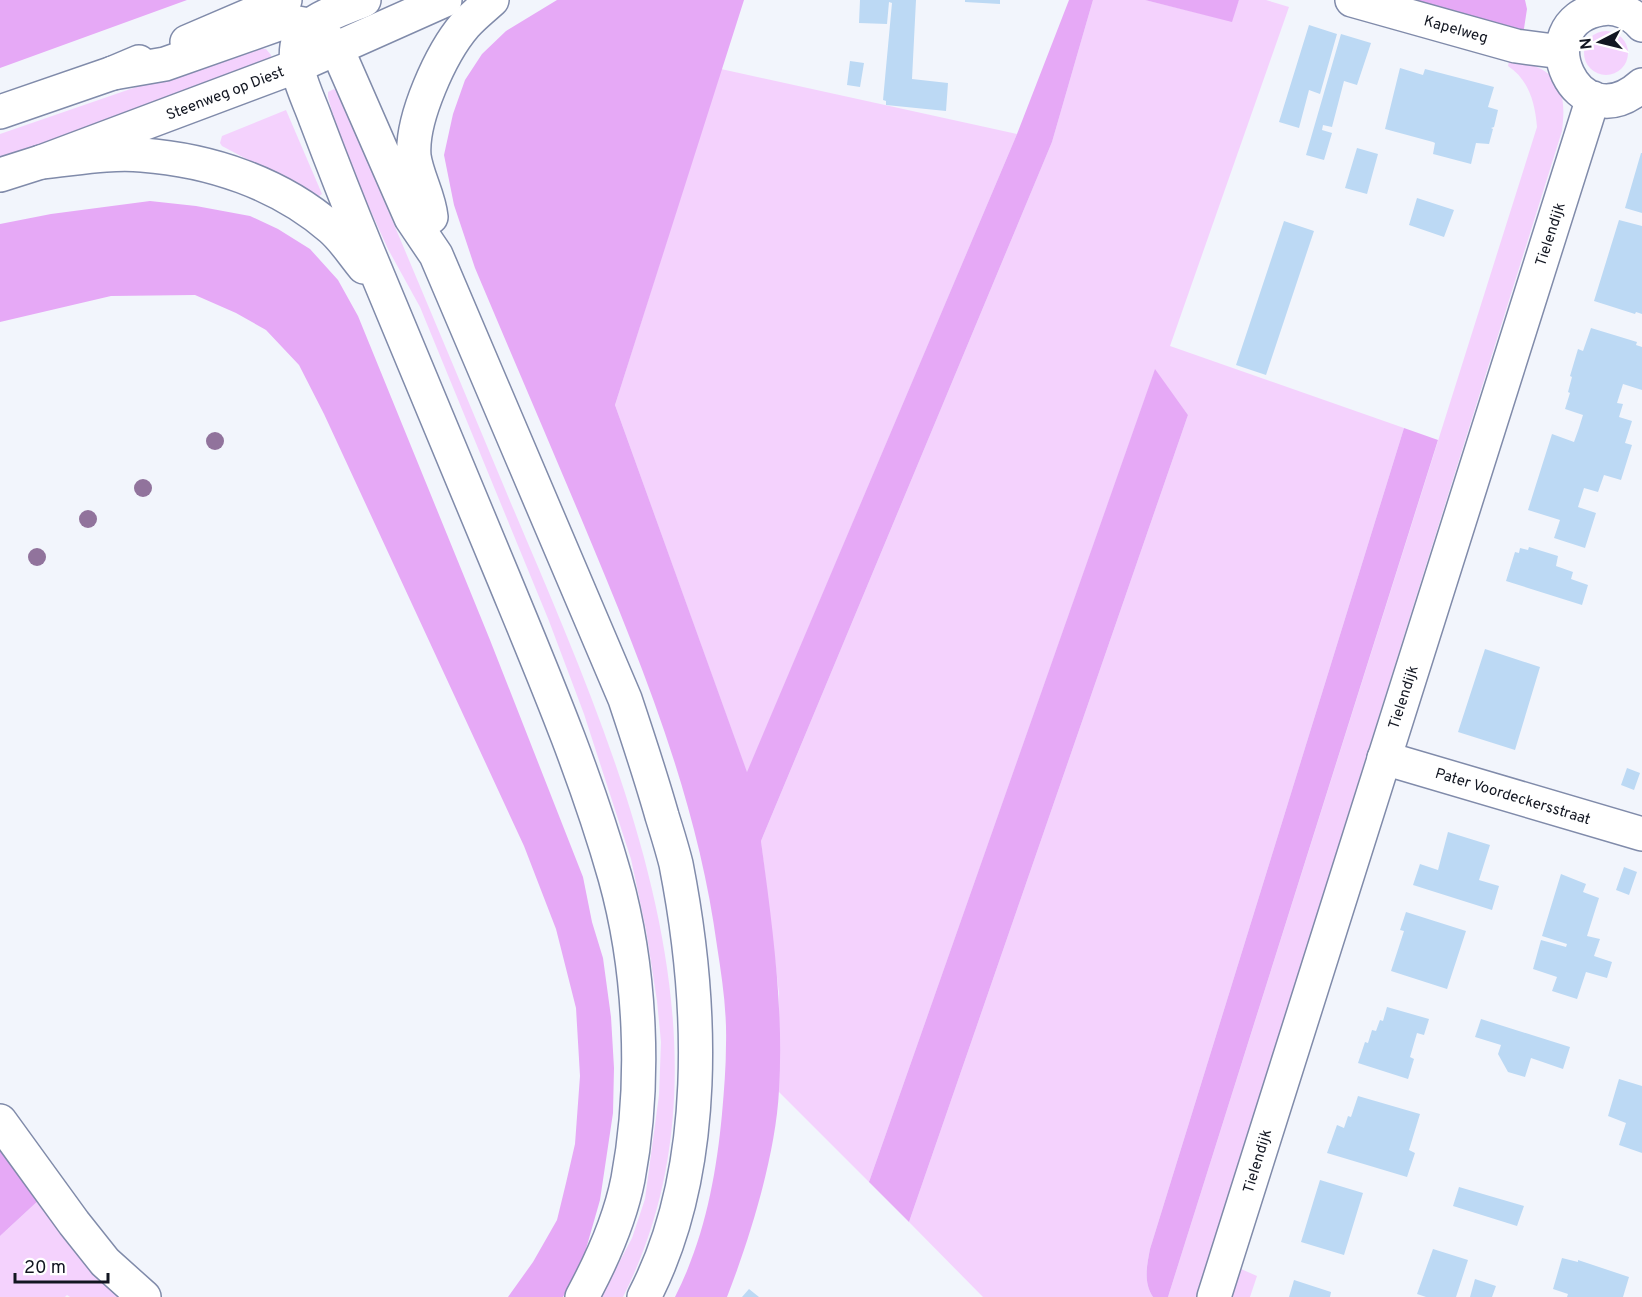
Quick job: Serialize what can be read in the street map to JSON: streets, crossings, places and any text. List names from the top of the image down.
{
  "streets": {
    "main road": [
      "Kapelweg",
      "Steenweg op Diest",
      "Tielendijk",
      "Pater Voordeckersstraat"
    ]
  },
  "crossings": [
    ["Tielendijk", "Pater Voordeckersstraat"]
  ],
  "scale_bar": "20 m",
  "north": "left"
}
